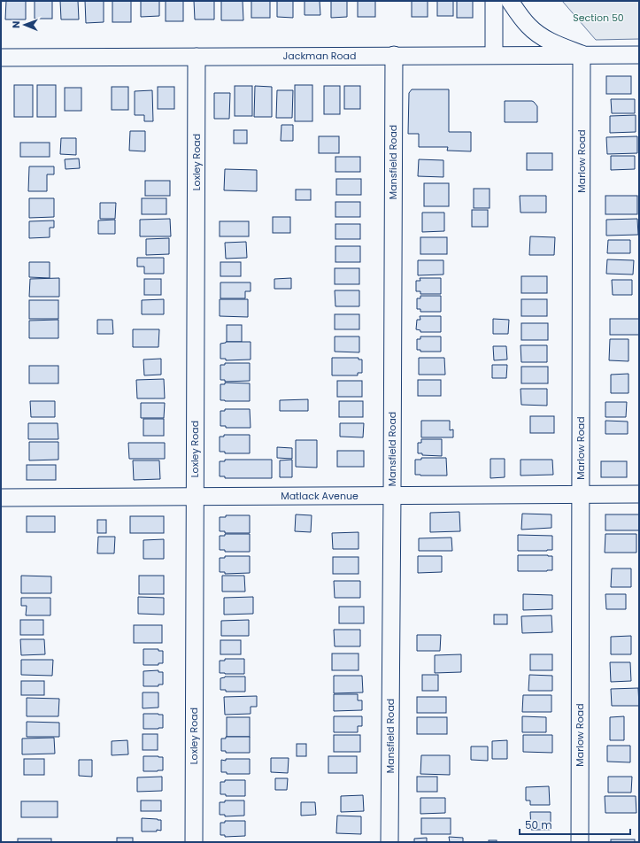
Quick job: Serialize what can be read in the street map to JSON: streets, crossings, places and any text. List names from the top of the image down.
{
  "streets": {
    "street": [
      "Jackman Road",
      "Marlow Road",
      "Loxley Road",
      "Mansfield Road",
      "Matlack Avenue"
    ]
  },
  "crossings": [
    ["Jackman Road", "Marlow Road"],
    ["Jackman Road", "Loxley Road"],
    ["Jackman Road", "Mansfield Road"],
    ["Marlow Road", "Matlack Avenue"],
    ["Loxley Road", "Matlack Avenue"],
    ["Mansfield Road", "Matlack Avenue"]
  ],
  "parks": ["Section 50"],
  "scale_bar": "50 m",
  "north": "left"
}
